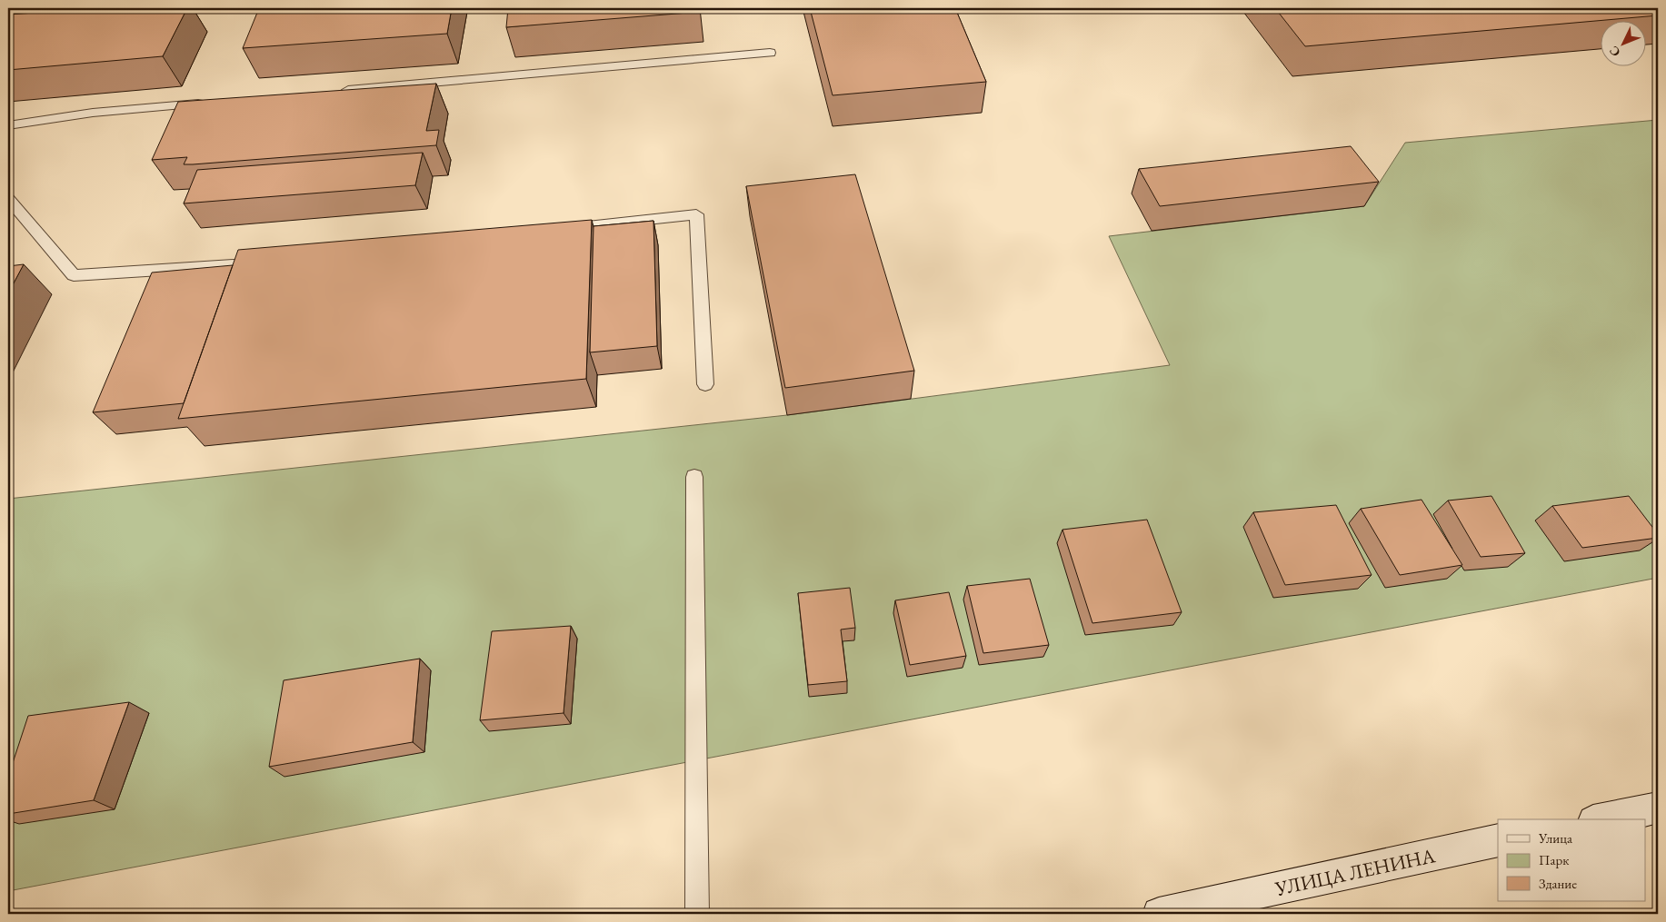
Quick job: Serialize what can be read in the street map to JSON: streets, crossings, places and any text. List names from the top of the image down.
{
  "streets": {
    "main road": ["УЛИЦА ЛЕНИНА"]
  },
  "legend": ["Улица", "Парк", "Здание"],
  "north": "bottom left"
}
